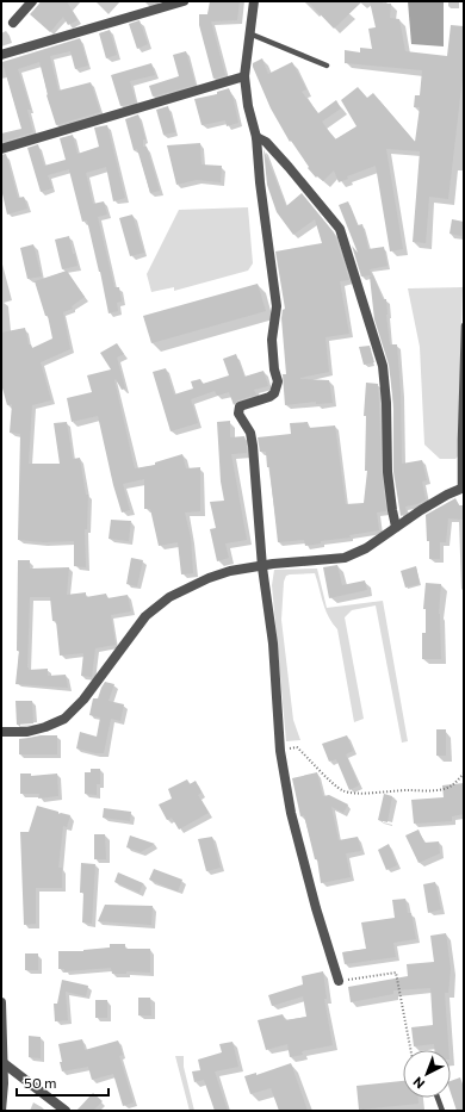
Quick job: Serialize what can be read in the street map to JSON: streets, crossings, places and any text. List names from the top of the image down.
{
  "scale_bar": "50 m",
  "north": "bottom left"
}
